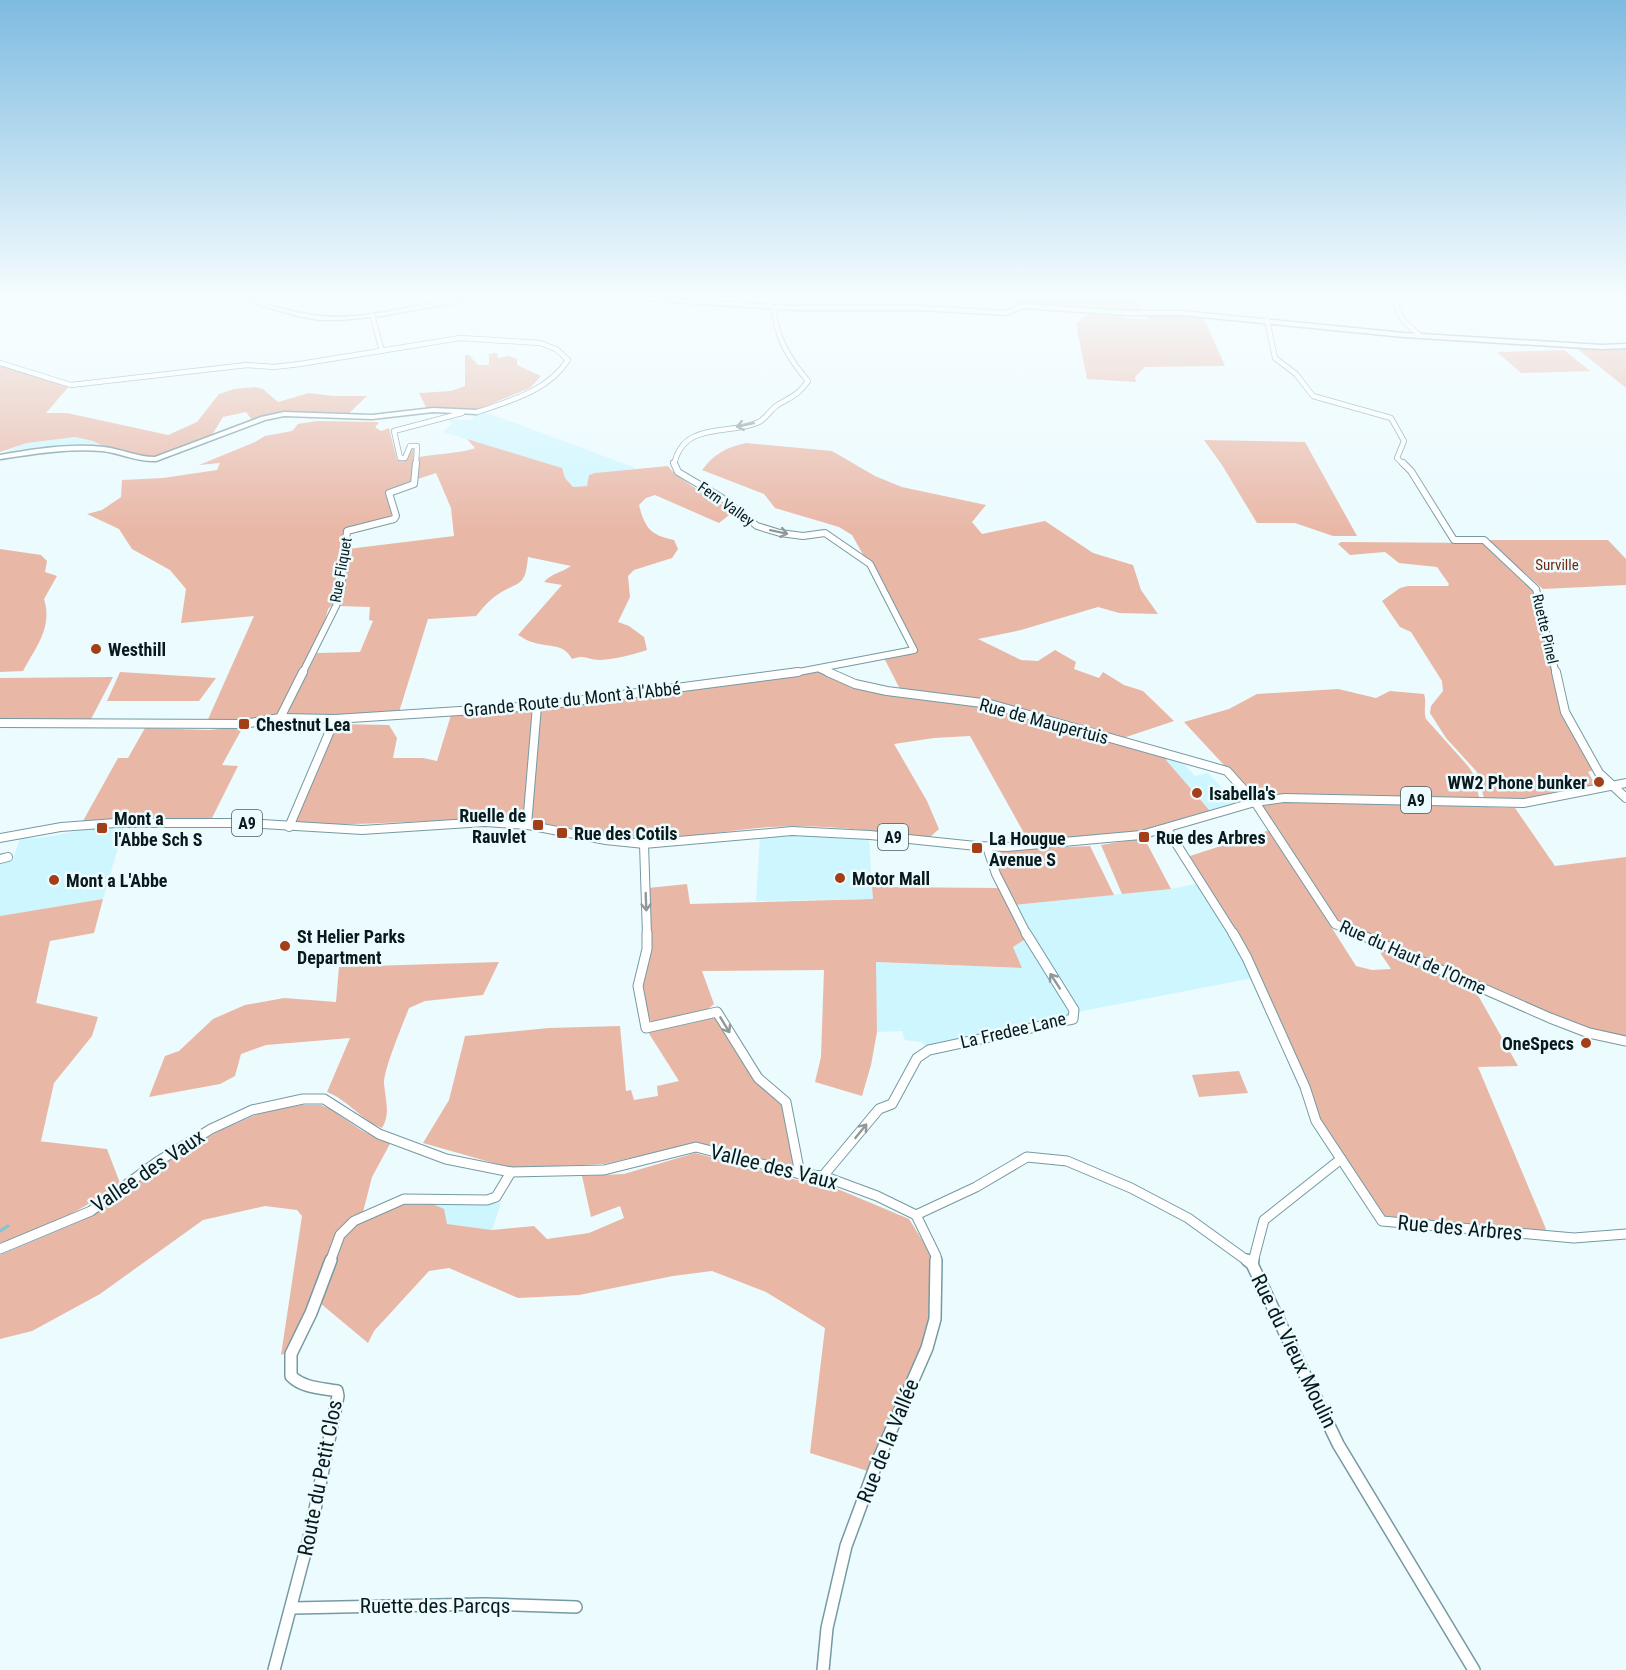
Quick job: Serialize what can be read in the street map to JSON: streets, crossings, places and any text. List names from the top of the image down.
{
  "streets": {
    "main road": ["A9"],
    "street": [
      "Fern Valley",
      "Rue Fliquet",
      "Ruette Pinel",
      "Grande Route du Mont à l'Abbé",
      "Rue de Maupertuis",
      "Rue du Haut de l'Orme",
      "La Fredee Lane",
      "Vallee des Vaux",
      "Rue des Arbres",
      "Rue du Vieux Moulin",
      "Rue de la Vallée",
      "Route du Petit Clos",
      "Ruette des Parcqs"
    ]
  },
  "crossings": [
    ["Fern Valley", "Grande Route du Mont à l'Abbé"],
    ["Fern Valley", "Rue de Maupertuis"],
    ["Rue Fliquet", "Grande Route du Mont à l'Abbé"],
    ["Ruette Pinel", "A9"],
    ["Grande Route du Mont à l'Abbé", "Rue de Maupertuis"],
    ["Rue de Maupertuis", "A9"],
    ["Rue de Maupertuis", "Rue du Haut de l'Orme"],
    ["A9", "Rue du Haut de l'Orme"],
    ["A9", "La Fredee Lane"],
    ["A9", "Rue des Arbres"],
    ["La Fredee Lane", "Vallee des Vaux"],
    ["Vallee des Vaux", "Rue du Vieux Moulin"],
    ["Vallee des Vaux", "Rue de la Vallée"],
    ["Vallee des Vaux", "Route du Petit Clos"],
    ["Rue du Vieux Moulin", "Rue de la Vallée"],
    ["Route du Petit Clos", "Ruette des Parcqs"]
  ],
  "parks": ["Surville"],
  "places": {
    "other": [
      "Westhill",
      "WW2 Phone bunker",
      "Isabella's",
      "Motor Mall",
      "Mont a L'Abbe",
      "St Helier Parks Department",
      "OneSpecs"
    ],
    "transit": [
      "Chestnut Lea",
      "Ruelle de Rauvlet",
      "Mont a l'Abbe Sch S",
      "Rue des Cotils",
      "Rue des Arbres",
      "La Hougue Avenue S"
    ]
  }
}
